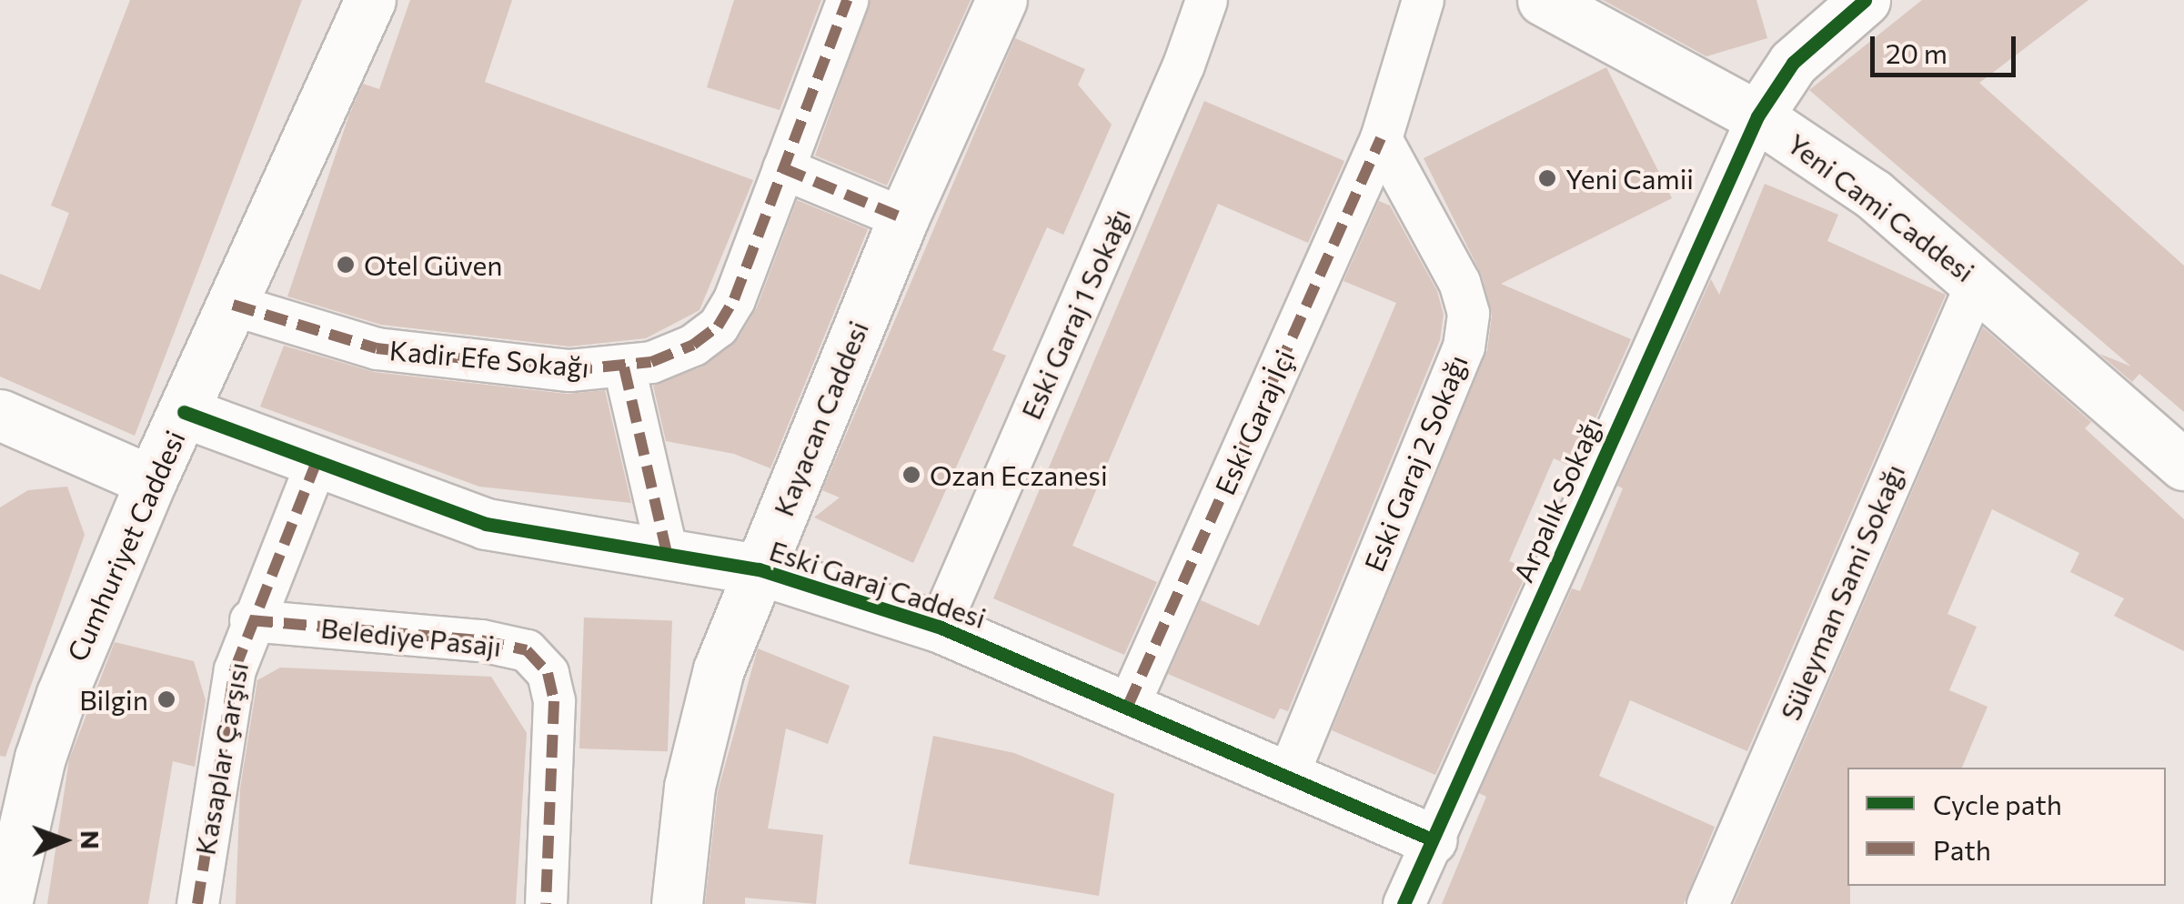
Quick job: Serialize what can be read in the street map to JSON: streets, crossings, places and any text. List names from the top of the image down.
{
  "streets": {
    "street": [
      "Yeni Cami Caddesi",
      "Eski Garaj 1 Sokağı",
      "Kadir Efe Sokağı",
      "Kayacan Caddesi",
      "Eski Garaj İçi",
      "Eski Garaj 2 Sokağı",
      "Arpalık Sokağı",
      "Cumhuriyet Caddesi",
      "Eski Garaj Caddesi",
      "Süleyman Sami Sokağı",
      "Belediye Pasajı",
      "Kasaplar Çarşısı"
    ]
  },
  "crossings": [
    ["Yeni Cami Caddesi", "Arpalık Sokağı"],
    ["Yeni Cami Caddesi", "Süleyman Sami Sokağı"],
    ["Eski Garaj 1 Sokağı", "Eski Garaj Caddesi"],
    ["Kadir Efe Sokağı", "Cumhuriyet Caddesi"],
    ["Kayacan Caddesi", "Eski Garaj Caddesi"],
    ["Eski Garaj İçi", "Eski Garaj 2 Sokağı"],
    ["Eski Garaj İçi", "Eski Garaj Caddesi"],
    ["Eski Garaj 2 Sokağı", "Eski Garaj Caddesi"],
    ["Arpalık Sokağı", "Eski Garaj Caddesi"],
    ["Cumhuriyet Caddesi", "Eski Garaj Caddesi"],
    ["Eski Garaj Caddesi", "Kasaplar Çarşısı"],
    ["Belediye Pasajı", "Kasaplar Çarşısı"]
  ],
  "places": [
    "Yeni Camii",
    "Otel Güven",
    "Ozan Eczanesi",
    "Bilgin"
  ],
  "legend": ["Cycle path", "Path"],
  "scale_bar": "20 m",
  "north": "right"
}
